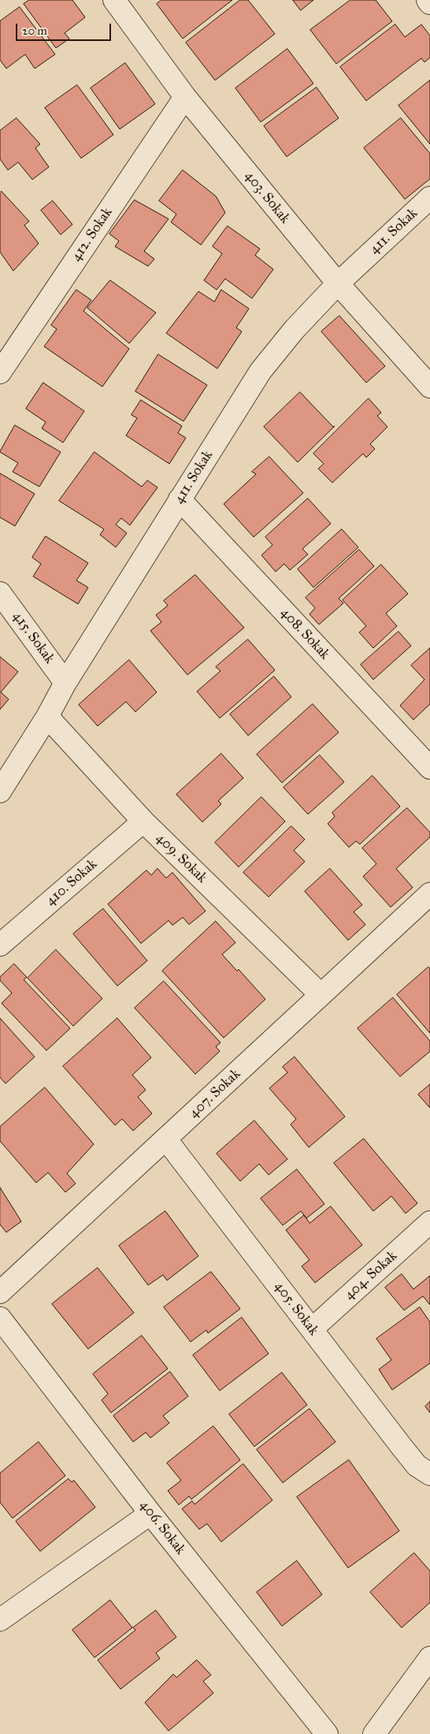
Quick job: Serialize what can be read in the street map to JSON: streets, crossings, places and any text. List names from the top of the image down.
{
  "streets": {
    "street": [
      "403. Sokak",
      "411. Sokak",
      "412. Sokak",
      "408. Sokak",
      "415. Sokak",
      "409. Sokak",
      "410. Sokak",
      "407. Sokak",
      "404. Sokak",
      "405. Sokak",
      "406. Sokak"
    ]
  },
  "crossings": [
    ["403. Sokak", "411. Sokak"],
    ["403. Sokak", "412. Sokak"],
    ["411. Sokak", "408. Sokak"],
    ["411. Sokak", "415. Sokak"],
    ["411. Sokak", "409. Sokak"],
    ["409. Sokak", "410. Sokak"],
    ["409. Sokak", "407. Sokak"],
    ["407. Sokak", "405. Sokak"],
    ["404. Sokak", "405. Sokak"]
  ],
  "scale_bar": "20 m"
}
